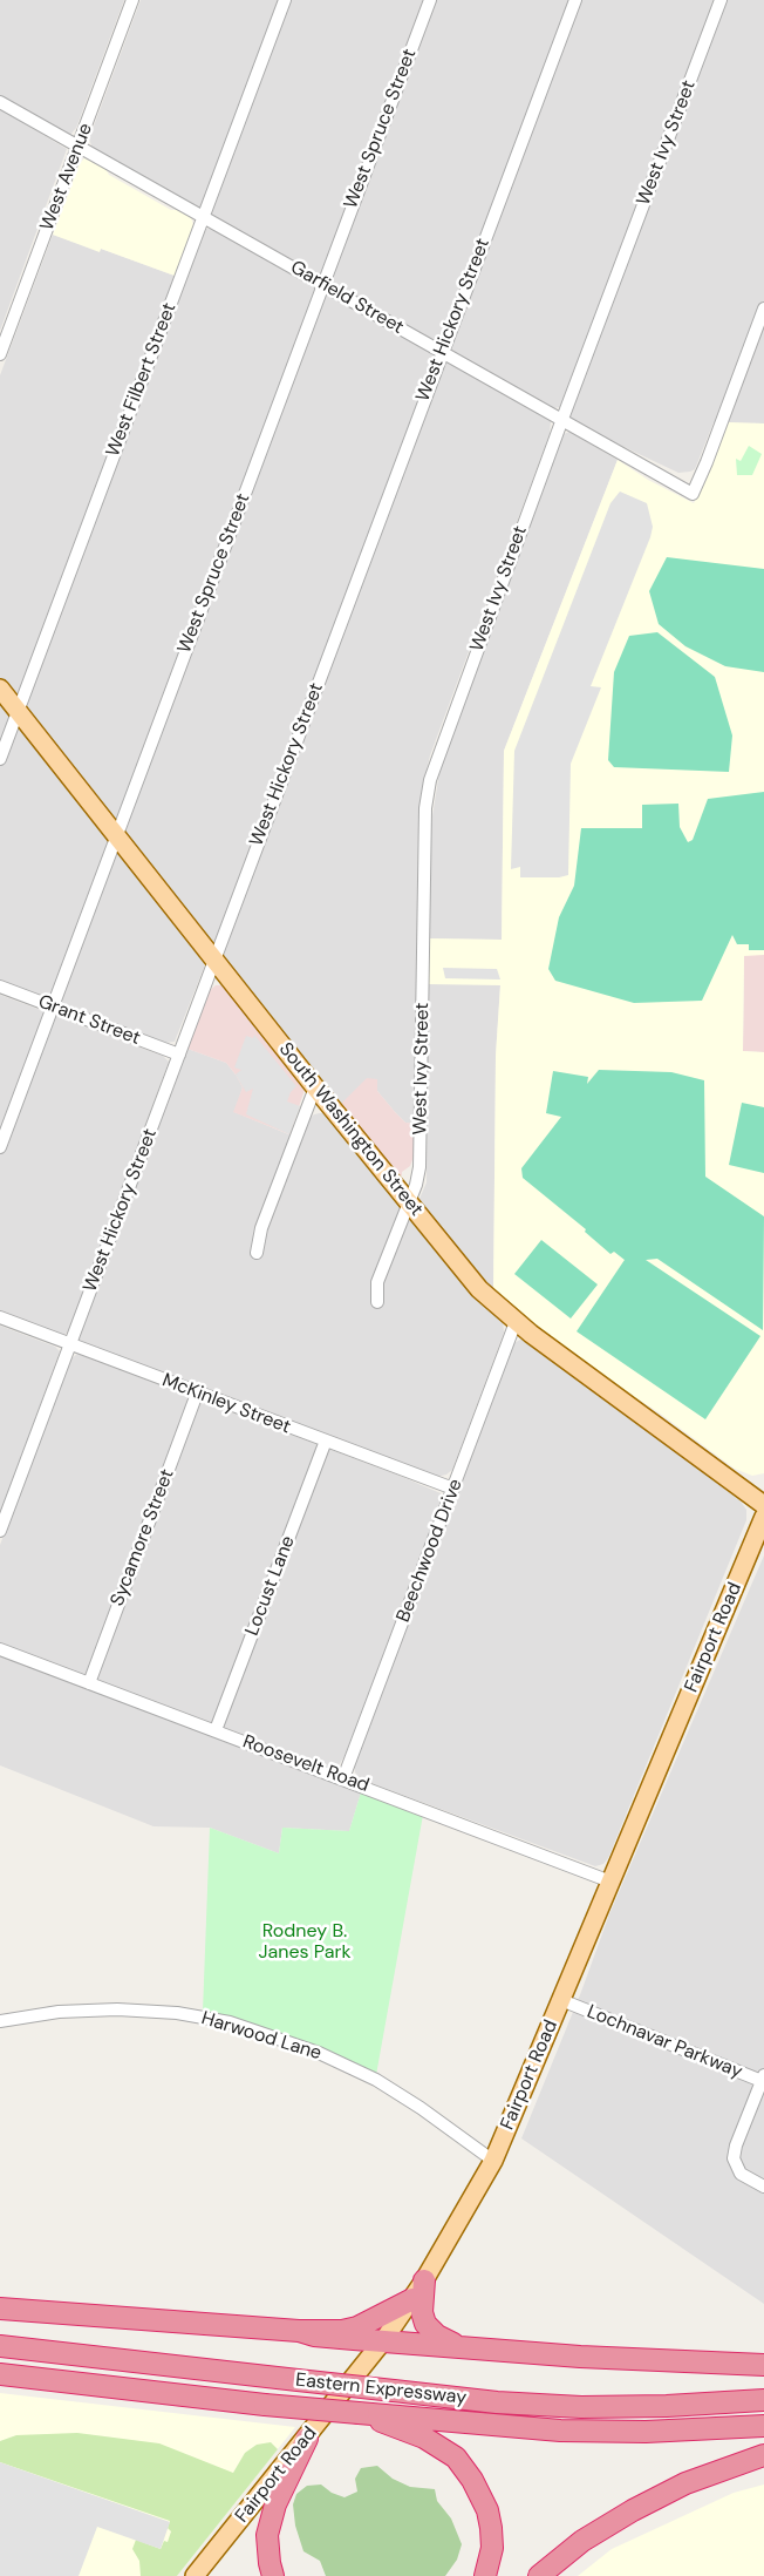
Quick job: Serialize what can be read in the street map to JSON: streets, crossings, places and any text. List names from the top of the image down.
{
  "streets": {
    "highway": ["Eastern Expressway"],
    "main road": ["South Washington Street", "Fairport Road"],
    "street": [
      "West Spruce Street",
      "West Ivy Street",
      "West Avenue",
      "Garfield Street",
      "West Hickory Street",
      "West Filbert Street",
      "Grant Street",
      "McKinley Street",
      "Sycamore Street",
      "Beechwood Drive",
      "Locust Lane",
      "Roosevelt Road",
      "Harwood Lane",
      "Lochnavar Parkway"
    ]
  },
  "crossings": [
    ["West Spruce Street", "Garfield Street"],
    ["West Spruce Street", "Grant Street"],
    ["West Spruce Street", "South Washington Street"],
    ["West Ivy Street", "Garfield Street"],
    ["West Ivy Street", "South Washington Street"],
    ["West Avenue", "Garfield Street"],
    ["Garfield Street", "West Hickory Street"],
    ["Garfield Street", "West Filbert Street"],
    ["West Hickory Street", "Grant Street"],
    ["West Hickory Street", "South Washington Street"],
    ["West Hickory Street", "McKinley Street"],
    ["West Filbert Street", "South Washington Street"],
    ["South Washington Street", "Beechwood Drive"],
    ["McKinley Street", "Sycamore Street"],
    ["McKinley Street", "Beechwood Drive"],
    ["McKinley Street", "Locust Lane"],
    ["Sycamore Street", "Roosevelt Road"],
    ["Beechwood Drive", "Roosevelt Road"],
    ["Locust Lane", "Roosevelt Road"],
    ["Fairport Road", "Roosevelt Road"],
    ["Fairport Road", "Harwood Lane"],
    ["Fairport Road", "Lochnavar Parkway"]
  ],
  "parks": ["Rodney B. Janes Park"]
}
